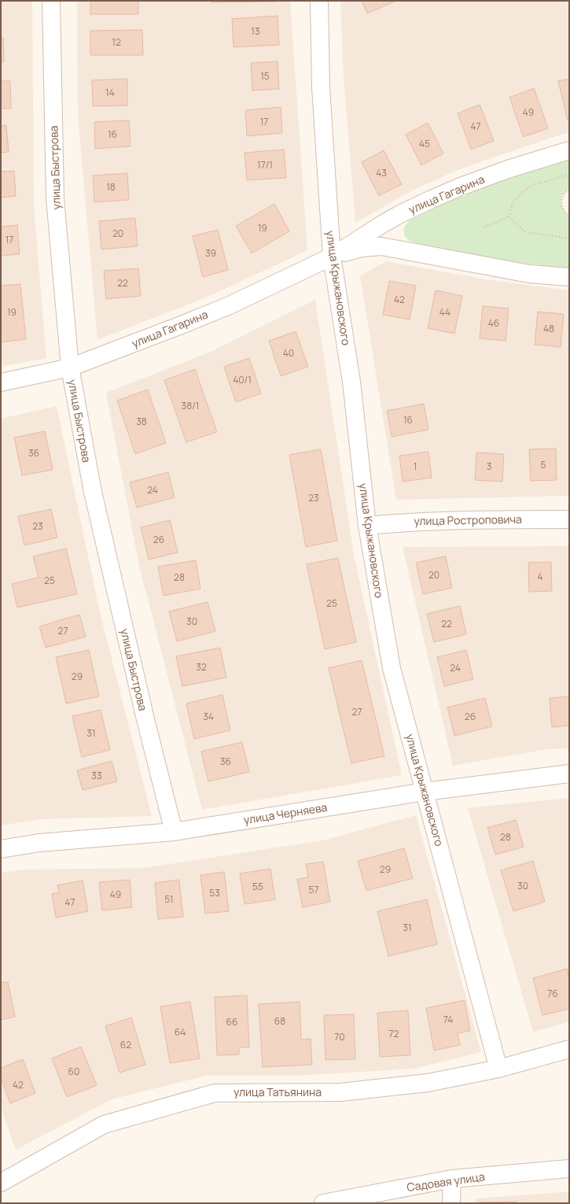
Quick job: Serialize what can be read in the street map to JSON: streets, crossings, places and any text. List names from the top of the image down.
{
  "streets": {
    "street": [
      "улица Быстрова",
      "улица Гагарина",
      "улица Крыжановского",
      "улица Ростроповича",
      "улица Черняева",
      "улица Татьянина",
      "Садовая улица"
    ]
  },
  "crossings": [
    ["улица Быстрова", "улица Гагарина"],
    ["улица Быстрова", "улица Черняева"],
    ["улица Гагарина", "улица Крыжановского"],
    ["улица Крыжановского", "улица Ростроповича"],
    ["улица Крыжановского", "улица Черняева"],
    ["улица Крыжановского", "улица Татьянина"]
  ],
  "house_numbers": [
    "13",
    "12",
    "15",
    "14",
    "49",
    "17",
    "47",
    "16",
    "45",
    "17/1",
    "43",
    "18",
    "19",
    "20",
    "17",
    "39",
    "22",
    "42",
    "19",
    "44",
    "46",
    "48",
    "40",
    "40/1",
    "38/1",
    "16",
    "38",
    "36",
    "5",
    "1",
    "3",
    "24",
    "23",
    "23",
    "26",
    "20",
    "4",
    "28",
    "25",
    "25",
    "30",
    "22",
    "27",
    "32",
    "24",
    "29",
    "27",
    "34",
    "26",
    "31",
    "36",
    "33",
    "28",
    "29",
    "30",
    "55",
    "57",
    "53",
    "49",
    "51",
    "47",
    "31",
    "76",
    "74",
    "68",
    "66",
    "64",
    "72",
    "70",
    "62",
    "60",
    "42"
  ]
}
